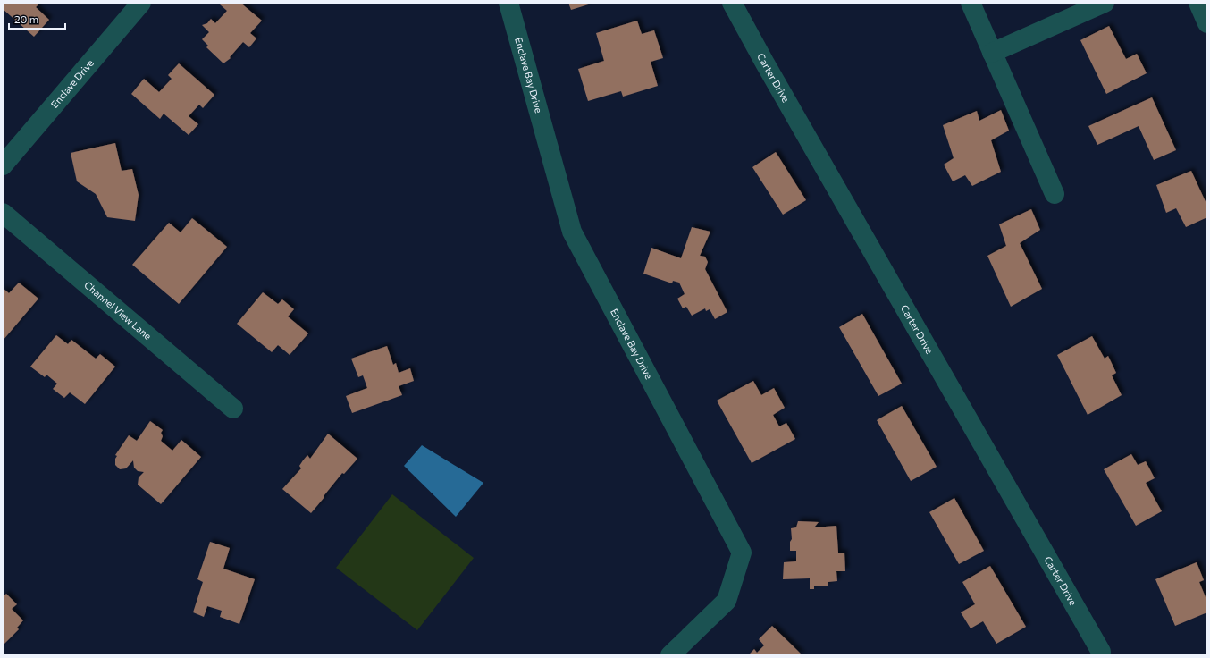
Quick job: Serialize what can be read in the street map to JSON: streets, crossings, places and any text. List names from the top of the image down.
{
  "streets": {
    "street": [
      "Enclave Bay Drive",
      "Carter Drive",
      "Enclave Drive",
      "Channel View Lane"
    ]
  },
  "scale_bar": "20 m"
}
